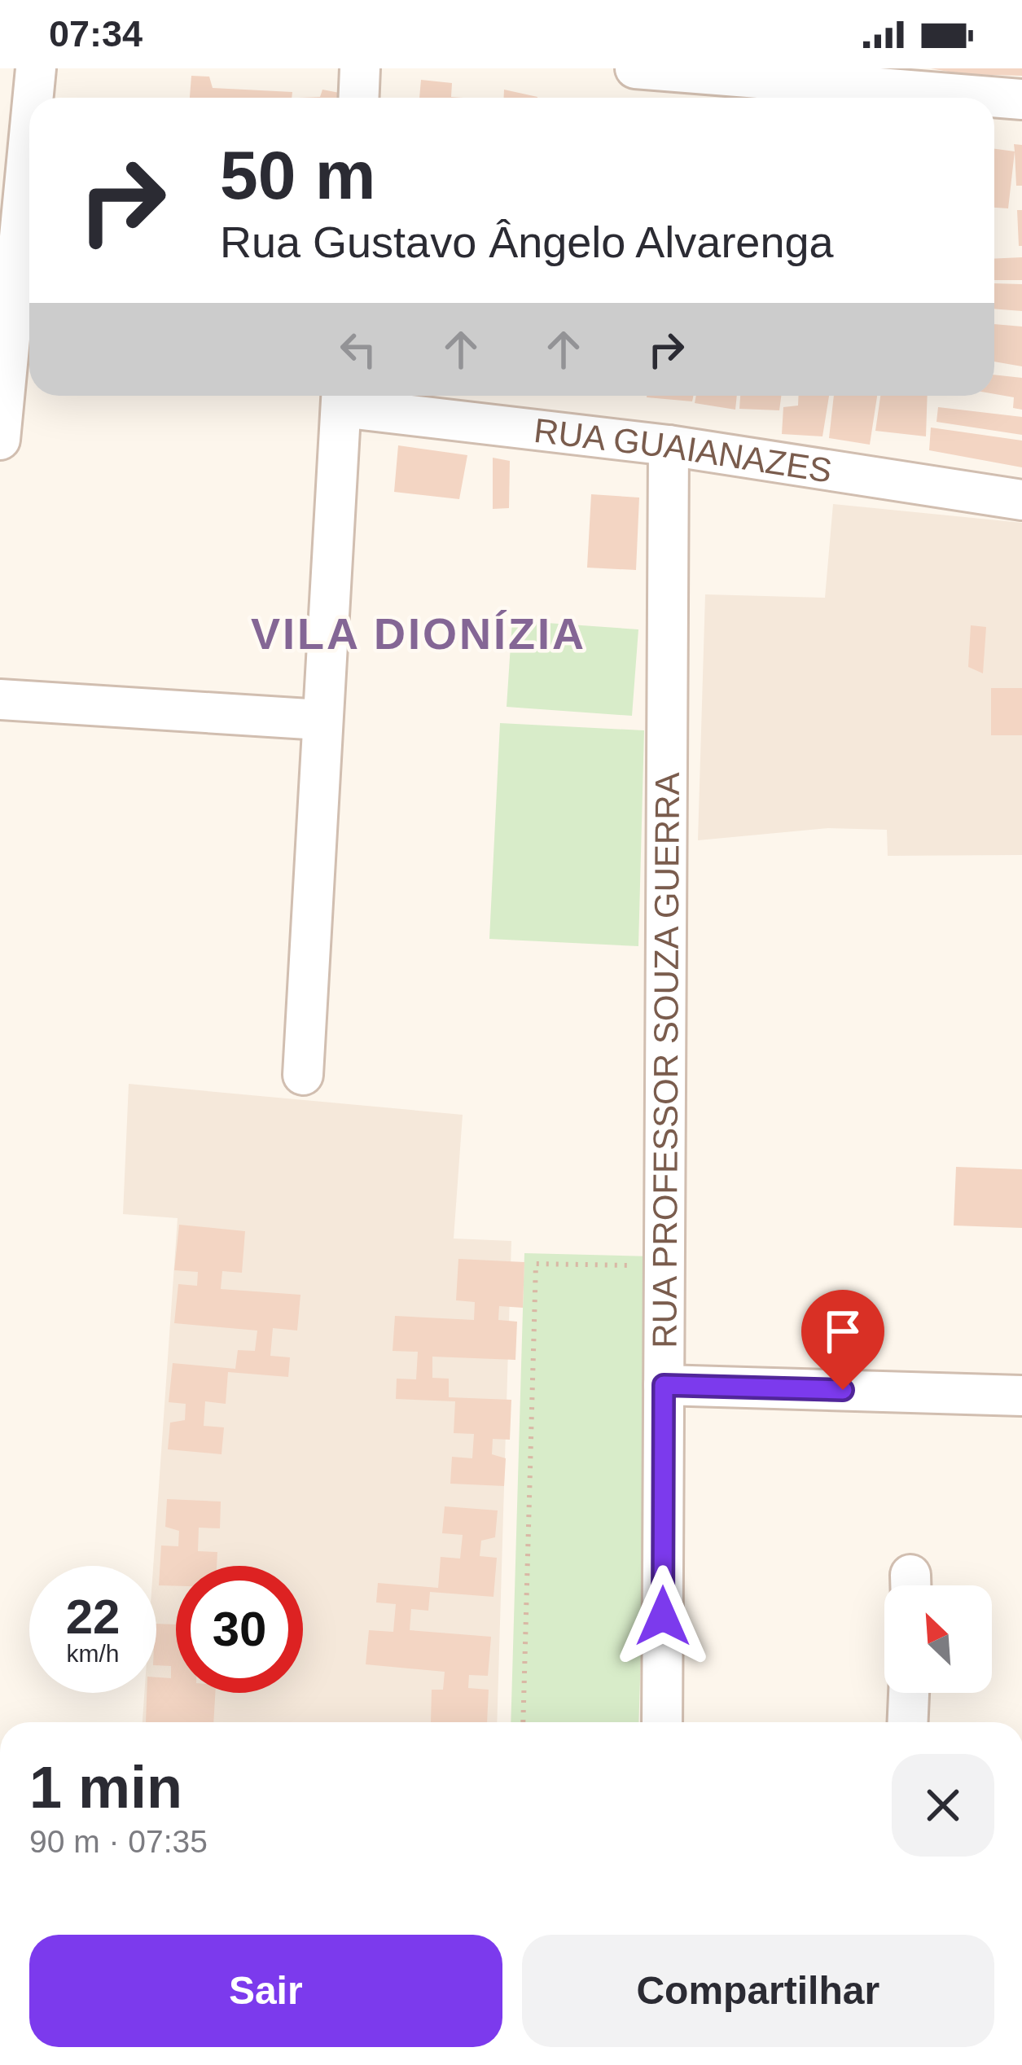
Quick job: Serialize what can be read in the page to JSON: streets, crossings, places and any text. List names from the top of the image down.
{
  "streets": {
    "street": ["RUA GUAIANAZES", "RUA PROFESSOR SOUZA GUERRA"]
  },
  "crossings": [
    ["RUA GUAIANAZES", "RUA PROFESSOR SOUZA GUERRA"]
  ],
  "districts": ["VILA DIONÍZIA"],
  "north": "top left",
  "page": {
    "status": "07:34",
    "turn": ["50 m", "Rua Gustavo Ângelo Alvarenga"],
    "speed": "22 km/h",
    "limit": "30",
    "heading": ["1 min", "90 m · 07:35"],
    "buttons": ["Sair", "Compartilhar"]
  }
}
